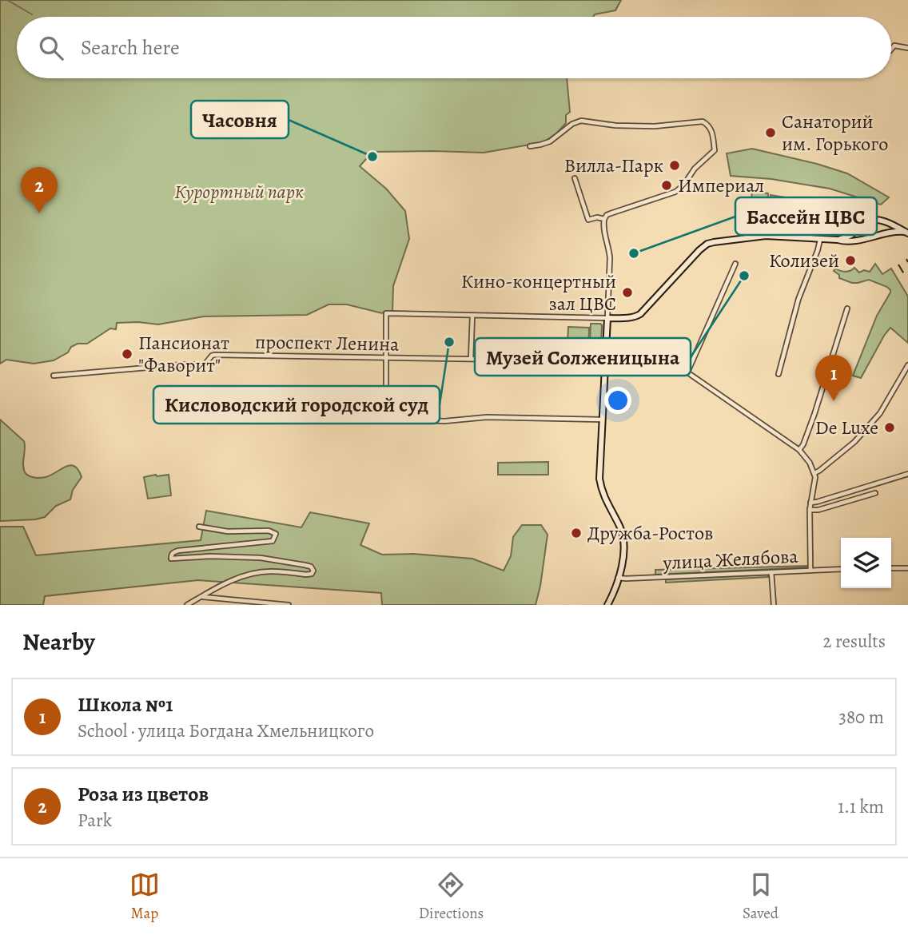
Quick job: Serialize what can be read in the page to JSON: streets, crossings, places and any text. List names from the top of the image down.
{
  "streets": {
    "street": ["проспект Ленина", "улица Желябова"]
  },
  "parks": ["Курортный парк"],
  "places": [
    "Санаторий им. Горького",
    "Часовня",
    "Вилла-Парк",
    "Империал",
    "Бассейн ЦВС",
    "Колизей",
    "Музей Солженицына",
    "Кино-концертный зал ЦВС",
    "Кисловодский городской суд",
    "Пансионат \"Фаворит\"",
    "De Luxe",
    "Дружба-Ростов"
  ],
  "page": {
    "search": "Search here",
    "pins": ["2", "1"],
    "heading": ["Nearby", "2 results"],
    "list": [
      {
        "mark": "1",
        "name": "Школа №1",
        "note": "School · улица Богдана Хмельницкого",
        "value": "380 m"
      },
      {
        "mark": "2",
        "name": "Роза из цветов",
        "note": "Park",
        "value": "1.1 km"
      }
    ],
    "nav": ["Map", "Directions", "Saved"]
  }
}
